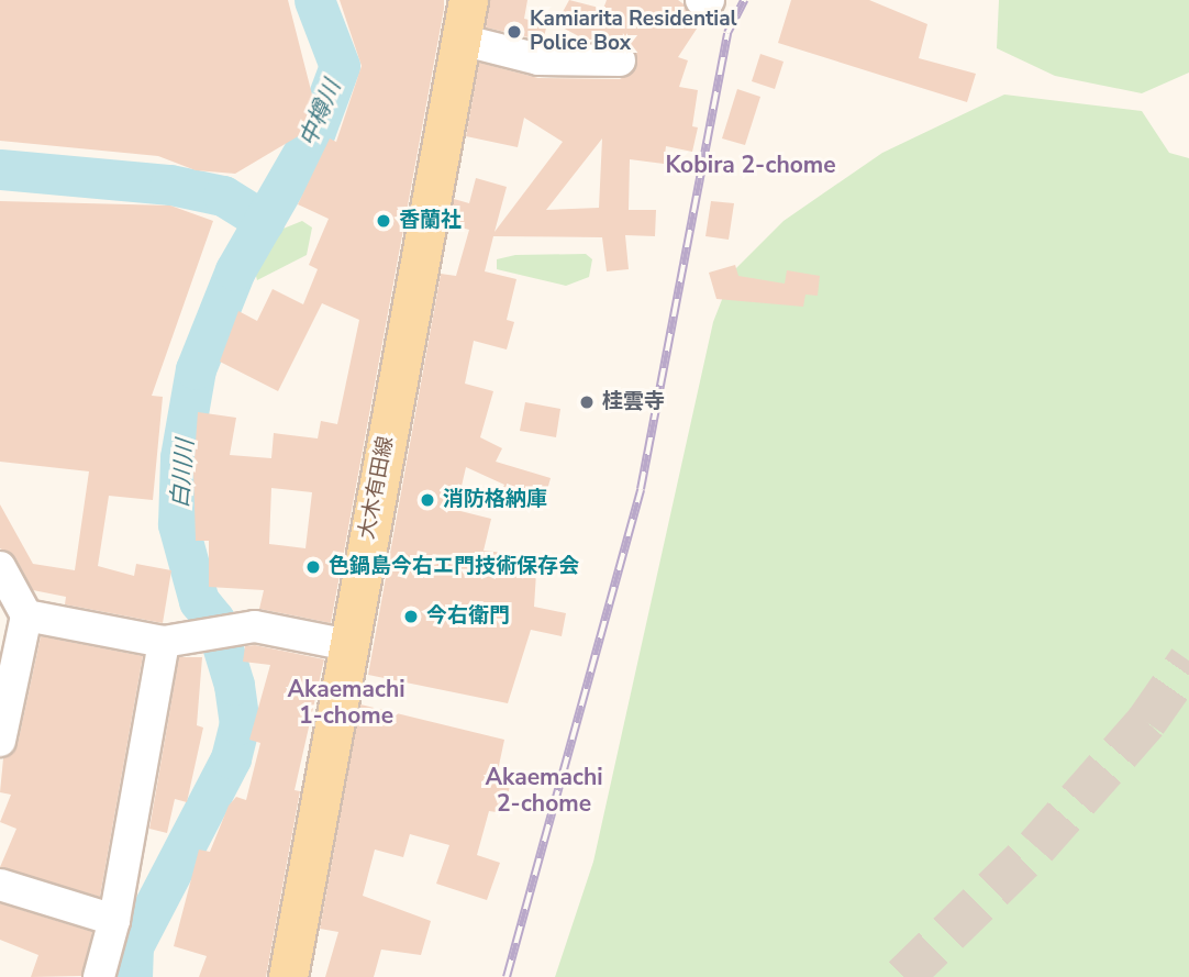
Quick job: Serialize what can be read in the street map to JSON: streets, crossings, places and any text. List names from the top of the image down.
{
  "streets": {
    "main road": ["大木有田線"]
  },
  "districts": ["Kobira 2-chome", "Akaemachi 1-chome", "Akaemachi 2-chome"],
  "water": ["中樽川", "白川川"],
  "places": [
    "Kamiarita Residential Police Box",
    "香蘭社",
    "桂雲寺",
    "消防格納庫",
    "色鍋島今右エ門技術保存会",
    "今右衛門"
  ]
}
